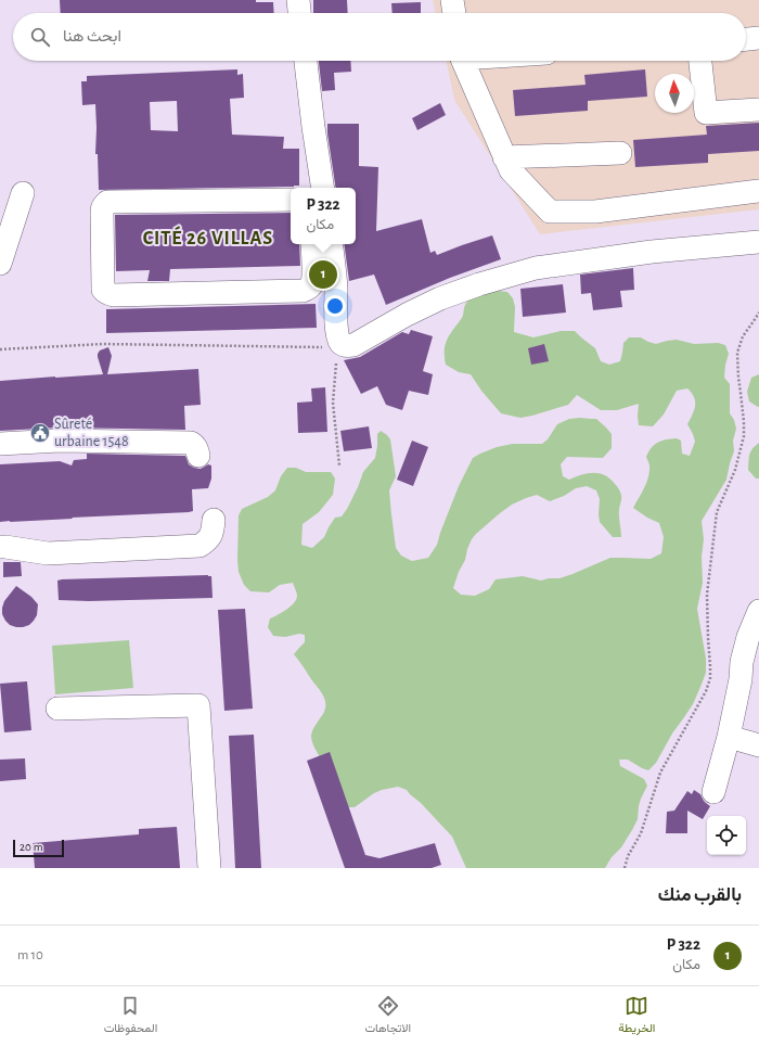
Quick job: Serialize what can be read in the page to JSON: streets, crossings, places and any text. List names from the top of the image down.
{
  "districts": ["CITÉ 26 VILLAS"],
  "places": {
    "public building": ["Sûreté urbaine 1548"]
  },
  "scale_bar": "20 m",
  "north": "top",
  "page": {
    "search": "ابحث هنا",
    "popup": ["P 322", "مكان"],
    "pins": "1",
    "scale": "20 m",
    "heading": "بالقرب منك",
    "list": [
      {
        "mark": "1",
        "name": "P 322",
        "note": "مكان",
        "value": "10 m"
      }
    ],
    "nav": ["الخريطة", "الاتجاهات", "المحفوظات"]
  }
}
